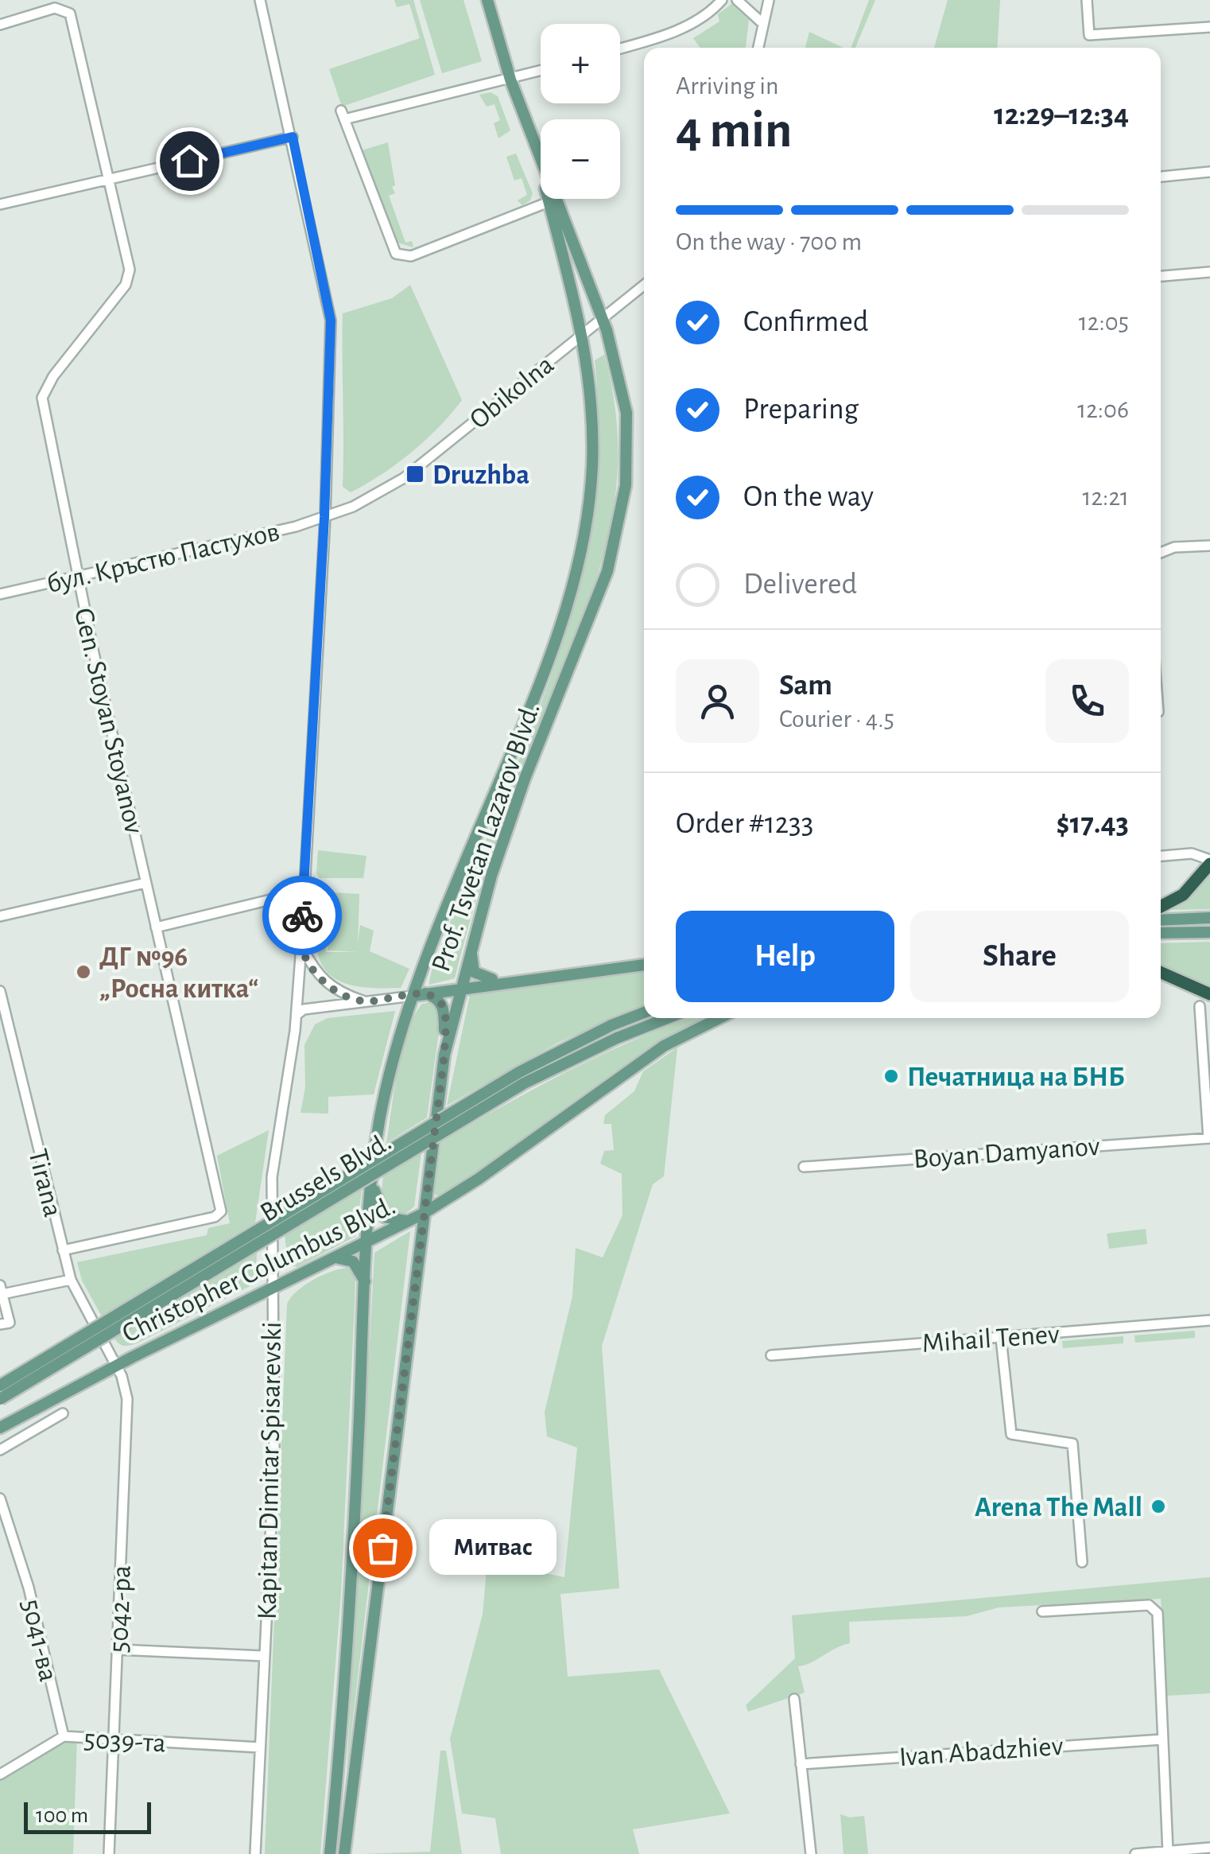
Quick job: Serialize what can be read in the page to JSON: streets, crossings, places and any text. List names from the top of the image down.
{
  "streets": {
    "main road": ["Prof. Tsvetan Lazarov Blvd.", "Brussels Blvd.", "Christopher Columbus Blvd."],
    "street": [
      "Obikolna",
      "бул. Кръстю Пастухов",
      "Gen. Stoyan Stoyanov",
      "Boyan Damyanov",
      "Tirana",
      "Mihail Tenev",
      "Kapitan Dimitar Spisarevski",
      "5042-ра",
      "5041-ва",
      "5039-та",
      "Ivan Abadzhiev"
    ]
  },
  "crossings": [
    ["Obikolna", "бул. Кръстю Пастухов"],
    ["Obikolna", "Prof. Tsvetan Lazarov Blvd."],
    ["Obikolna", "Kapitan Dimitar Spisarevski"],
    ["бул. Кръстю Пастухов", "Gen. Stoyan Stoyanov"],
    ["бул. Кръстю Пастухов", "Kapitan Dimitar Spisarevski"],
    ["Gen. Stoyan Stoyanov", "Tirana"],
    ["Prof. Tsvetan Lazarov Blvd.", "Christopher Columbus Blvd."],
    ["Tirana", "Christopher Columbus Blvd."],
    ["Tirana", "5042-ра"],
    ["Christopher Columbus Blvd.", "Kapitan Dimitar Spisarevski"],
    ["Christopher Columbus Blvd.", "5042-ра"],
    ["Kapitan Dimitar Spisarevski", "5039-та"],
    ["5042-ра", "5039-та"],
    ["5041-ва", "5039-та"]
  ],
  "places": {
    "transit": ["Druzhba"],
    "other": [
      "ДГ №96 „Росна китка“",
      "Печатница на БНБ",
      "Arena The Mall",
      "Митвас"
    ]
  },
  "scale_bar": "100 m",
  "page": {
    "map_buttons": ["+", "−"],
    "heading": ["4 min", "Arriving in", "12:29–12:34"],
    "panel": [
      "Sam",
      "Courier · 4.5",
      "Order #1233",
      "$17.43"
    ],
    "bar": "On the way · 700 m",
    "list": [
      ["Confirmed", "12:05"],
      ["Preparing", "12:06"],
      ["On the way", "12:21"],
      "Delivered"
    ],
    "buttons": ["Help", "Share"],
    "bubble": "Митвас",
    "scale": "100 m"
  }
}
